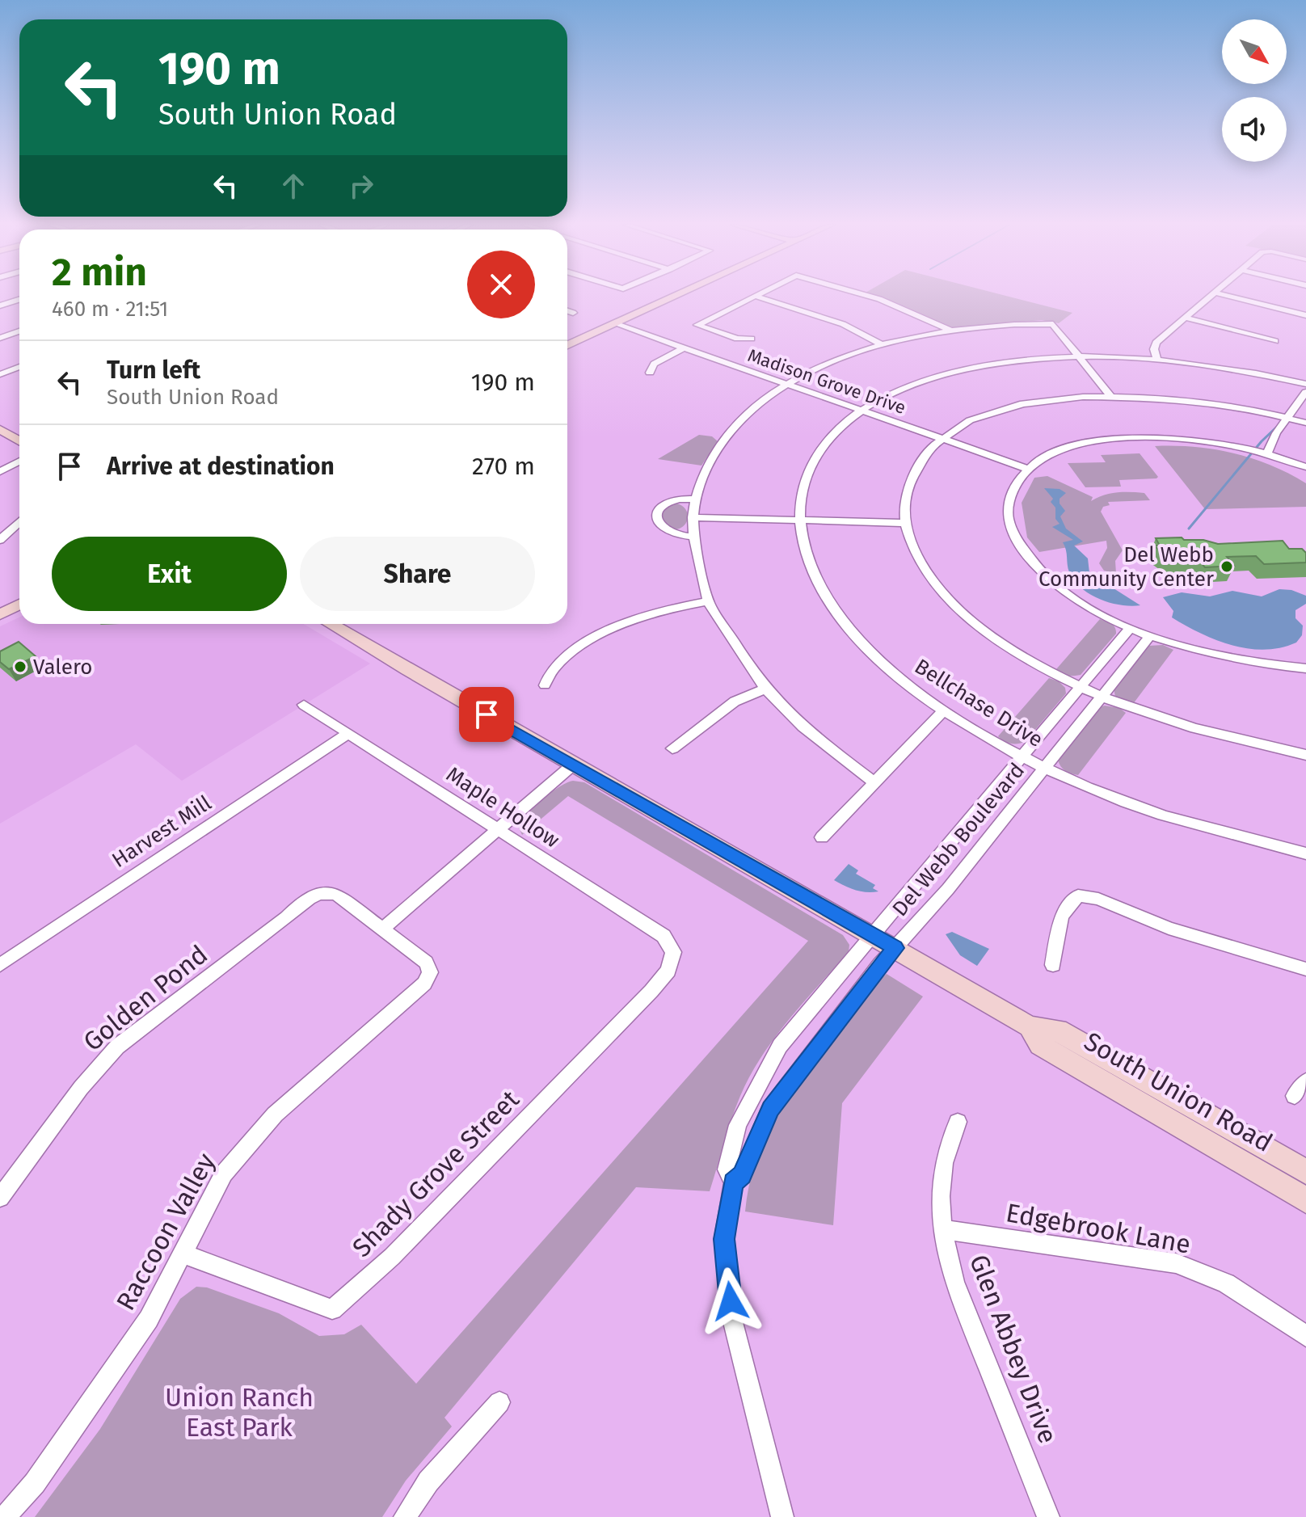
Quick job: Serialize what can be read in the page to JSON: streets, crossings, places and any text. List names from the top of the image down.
{
  "streets": {
    "street": [
      "Madison Grove Drive",
      "Bellchase Drive",
      "Maple Hollow",
      "Harvest Mill",
      "Del Webb Boulevard",
      "Golden Pond",
      "South Union Road",
      "Shady Grove Street",
      "Edgebrook Lane",
      "Raccoon Valley",
      "Glen Abbey Drive"
    ]
  },
  "crossings": [
    ["Madison Grove Drive", "Bellchase Drive"],
    ["Bellchase Drive", "Del Webb Boulevard"],
    ["Maple Hollow", "Harvest Mill"],
    ["Maple Hollow", "Shady Grove Street"],
    ["Del Webb Boulevard", "South Union Road"],
    ["Golden Pond", "Raccoon Valley"],
    ["Shady Grove Street", "Raccoon Valley"],
    ["Edgebrook Lane", "Glen Abbey Drive"]
  ],
  "parks": ["Union Ranch East Park"],
  "places": ["Del Webb Community Center", "Valero"],
  "north": "bottom right",
  "page": {
    "turn": ["190 m", "South Union Road"],
    "heading": ["2 min", "460 m · 21:51"],
    "list": [
      {
        "name": "Turn left",
        "note": "South Union Road",
        "value": "190 m"
      },
      {
        "name": "Arrive at destination",
        "value": "270 m"
      }
    ],
    "buttons": ["Exit", "Share"]
  }
}
